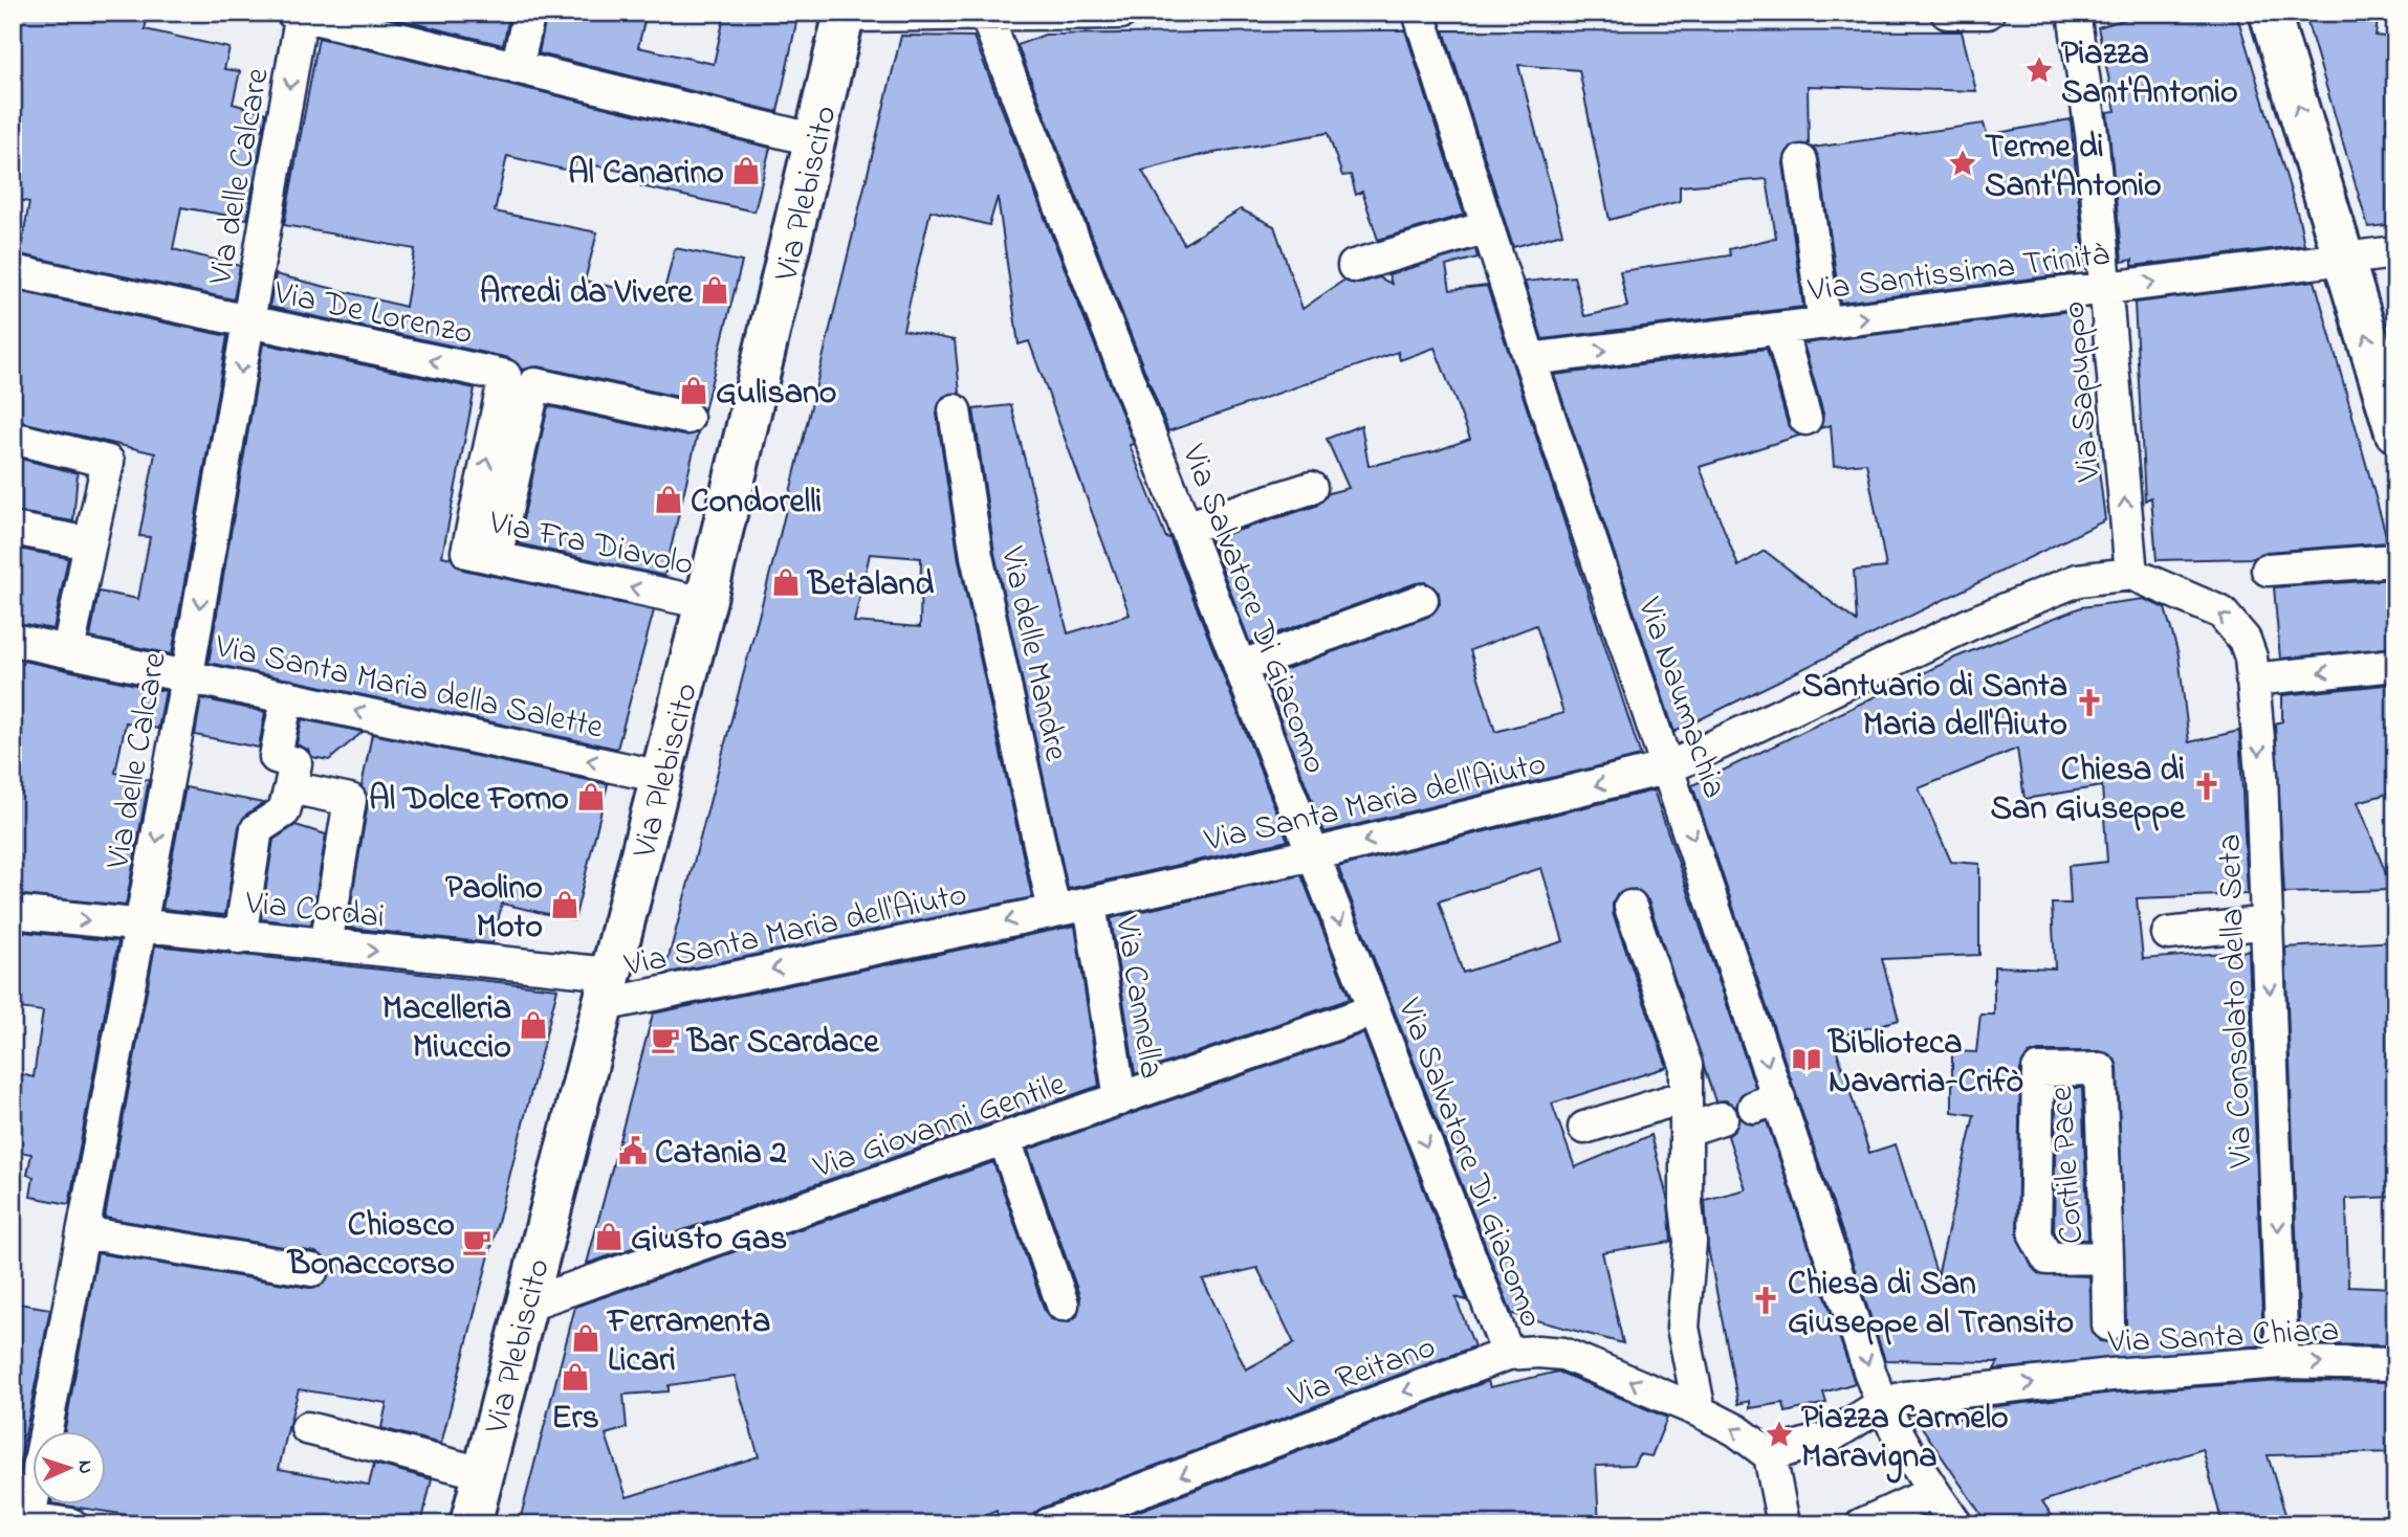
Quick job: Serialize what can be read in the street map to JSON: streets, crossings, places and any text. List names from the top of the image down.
{
  "streets": {
    "main road": ["Via Plebiscito"],
    "street": [
      "Via delle Calcare",
      "Via Santissima Trinità",
      "Via De Lorenzo",
      "Via Sapuppo",
      "Via Fra Diavolo",
      "Via Salvatore Di Giacomo",
      "Via delle Mandre",
      "Via Santa Maria della Salette",
      "Via Naumachia",
      "Via Santa Maria dell'Aiuto",
      "Via Cordai",
      "Via Cannella",
      "Via Consolato della Seta",
      "Via Giovanni Gentile",
      "Cortile Pace",
      "Via Santa Chiara",
      "Via Reitano"
    ]
  },
  "crossings": [
    ["Via delle Calcare", "Via De Lorenzo"],
    ["Via delle Calcare", "Via Santa Maria della Salette"],
    ["Via delle Calcare", "Via Cordai"],
    ["Via Plebiscito", "Via Fra Diavolo"],
    ["Via Plebiscito", "Via Santa Maria della Salette"],
    ["Via Plebiscito", "Via Santa Maria dell'Aiuto"],
    ["Via Plebiscito", "Via Cordai"],
    ["Via Plebiscito", "Via Giovanni Gentile"],
    ["Via Santissima Trinità", "Via Sapuppo"],
    ["Via Santissima Trinità", "Via Naumachia"],
    ["Via De Lorenzo", "Via Fra Diavolo"],
    ["Via Sapuppo", "Via Santa Maria dell'Aiuto"],
    ["Via Sapuppo", "Via Consolato della Seta"],
    ["Via Salvatore Di Giacomo", "Via Santa Maria dell'Aiuto"],
    ["Via Salvatore Di Giacomo", "Via Giovanni Gentile"],
    ["Via Salvatore Di Giacomo", "Via Reitano"],
    ["Via delle Mandre", "Via Santa Maria dell'Aiuto"],
    ["Via Naumachia", "Via Santa Maria dell'Aiuto"],
    ["Via Naumachia", "Via Santa Chiara"],
    ["Via Santa Maria dell'Aiuto", "Via Cordai"],
    ["Via Santa Maria dell'Aiuto", "Via Cannella"],
    ["Via Santa Maria dell'Aiuto", "Via Consolato della Seta"],
    ["Via Cannella", "Via Giovanni Gentile"],
    ["Via Consolato della Seta", "Via Santa Chiara"],
    ["Via Santa Chiara", "Via Reitano"]
  ],
  "one_way": [
    "Via Santissima Trinità",
    "Via De Lorenzo",
    "Via Sapuppo",
    "Via Santa Maria della Salette",
    "Via Santa Maria dell'Aiuto",
    "Via Cordai",
    "Via Santa Chiara",
    "Via Reitano"
  ],
  "places": {
    "place": ["Piazza Sant'Antonio", "Terme di Sant'Antonio", "Piazza Carmelo Maravigna"],
    "shop": [
      "Al Canarino",
      "Arredi da Vivere",
      "Gulisano",
      "Condorelli",
      "Betaland",
      "Al Dolce Forno",
      "Paolino Moto",
      "Macelleria Miuccio",
      "Giusto Gas",
      "Ferramenta Licari",
      "Ers"
    ],
    "church": ["Santuario di Santa Maria dell'Aiuto", "Chiesa di San Giuseppe", "Chiesa di San Giuseppe al Transito"],
    "cafe": ["Bar Scardace", "Chiosco Bonaccorso"],
    "library": ["Biblioteca Navarria-Crifò"],
    "public building": ["Catania 2"]
  },
  "north": "right"
}
